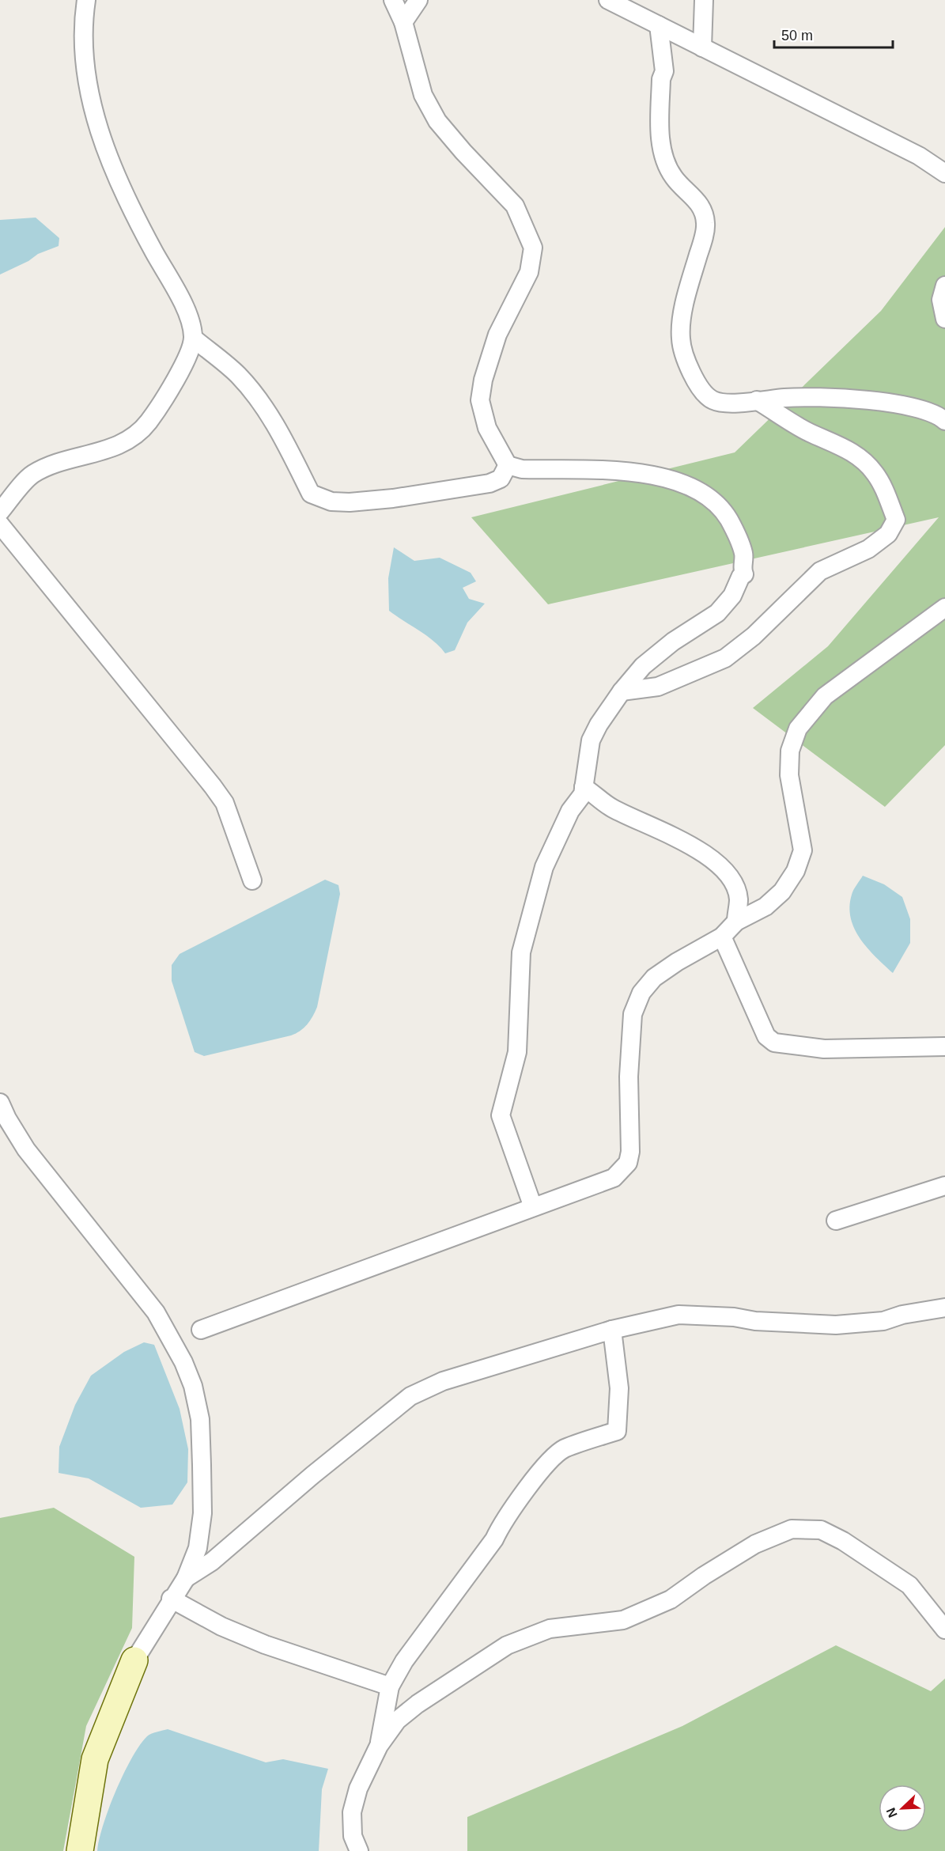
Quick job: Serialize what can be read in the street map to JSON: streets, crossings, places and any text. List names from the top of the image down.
{
  "scale_bar": "50 m",
  "north": "bottom left"
}
